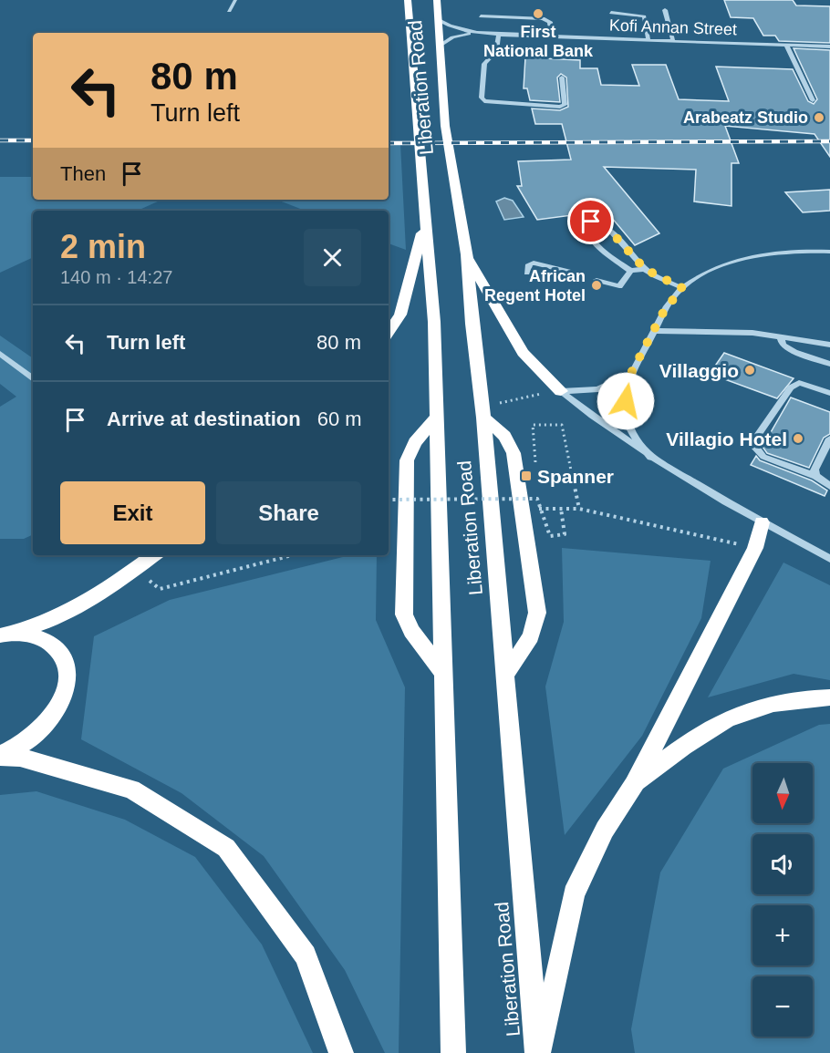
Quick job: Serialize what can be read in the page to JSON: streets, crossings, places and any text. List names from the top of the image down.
{
  "streets": {
    "highway": ["Liberation Road"],
    "street": ["Kofi Annan Street"]
  },
  "crossings": [
    ["Kofi Annan Street", "Liberation Road"]
  ],
  "places": {
    "other": [
      "First National Bank",
      "Arabeatz Studio",
      "African Regent Hotel",
      "Villaggio",
      "Villagio Hotel"
    ],
    "transit": ["Spanner"]
  },
  "north": "bottom",
  "page": {
    "turn": ["80 m", "Turn left"],
    "then": "Then",
    "heading": ["2 min", "140 m · 14:27"],
    "list": [
      {
        "name": "Turn left",
        "value": "80 m"
      },
      {
        "name": "Arrive at destination",
        "value": "60 m"
      }
    ],
    "buttons": ["Exit", "Share"],
    "map_buttons": ["+", "−"]
  }
}
